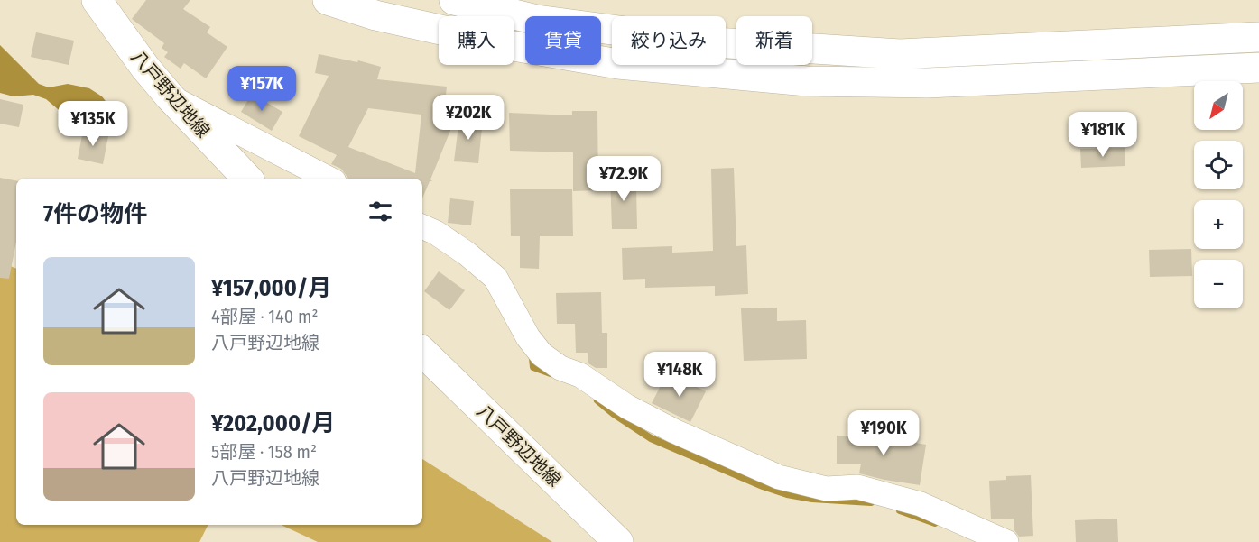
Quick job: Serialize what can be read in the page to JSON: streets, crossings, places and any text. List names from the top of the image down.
{
  "streets": {
    "street": ["八戸野辺地線"]
  },
  "north": "bottom left",
  "page": {
    "chip": [
      "購入",
      "賃貸",
      "絞り込み",
      "新着"
    ],
    "price": [
      "¥157K",
      "¥202K",
      "¥135K",
      "¥181K",
      "¥72.9K",
      "¥148K",
      "¥190K"
    ],
    "map_buttons": ["+", "−"],
    "heading": "7件の物件",
    "list": [
      {
        "name": "¥157,000/月",
        "note": "4部屋 · 140 m² · 八戸野辺地線"
      },
      {
        "name": "¥202,000/月",
        "note": "5部屋 · 158 m² · 八戸野辺地線"
      }
    ]
  }
}
